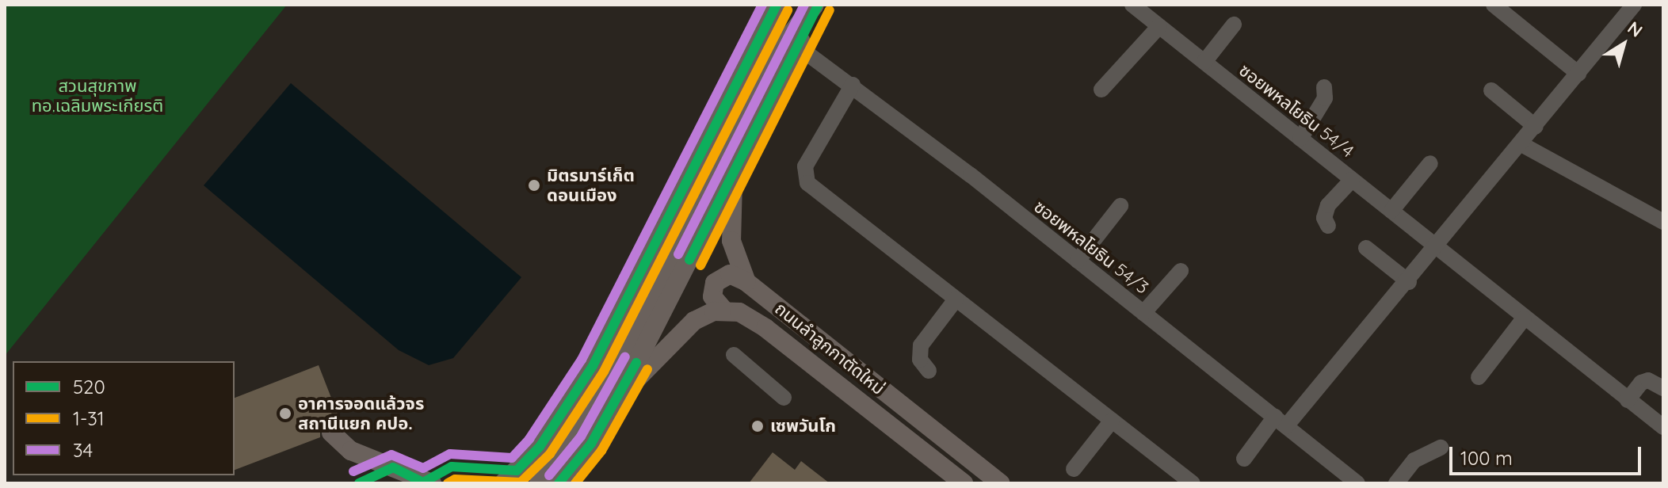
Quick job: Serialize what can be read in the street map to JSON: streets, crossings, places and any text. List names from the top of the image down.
{
  "streets": {
    "main road": ["ถนนลำลูกกาตัดใหม่"],
    "street": ["ซอยพหลโยธิน 54/4", "ซอยพหลโยธิน 54/3"]
  },
  "parks": ["สวนสุขภาพ ทอ.เฉลิมพระเกียรติ"],
  "places": ["มิตรมาร์เก็ต ดอนเมือง", "อาคารจอดแล้วจร สถานีแยก คปอ.", "เซพวันโก"],
  "lines": ["transit line 520", "transit line 34", "transit line 1-31"],
  "legend": ["520", "1-31", "34"],
  "scale_bar": "100 m",
  "north": "top right"
}
